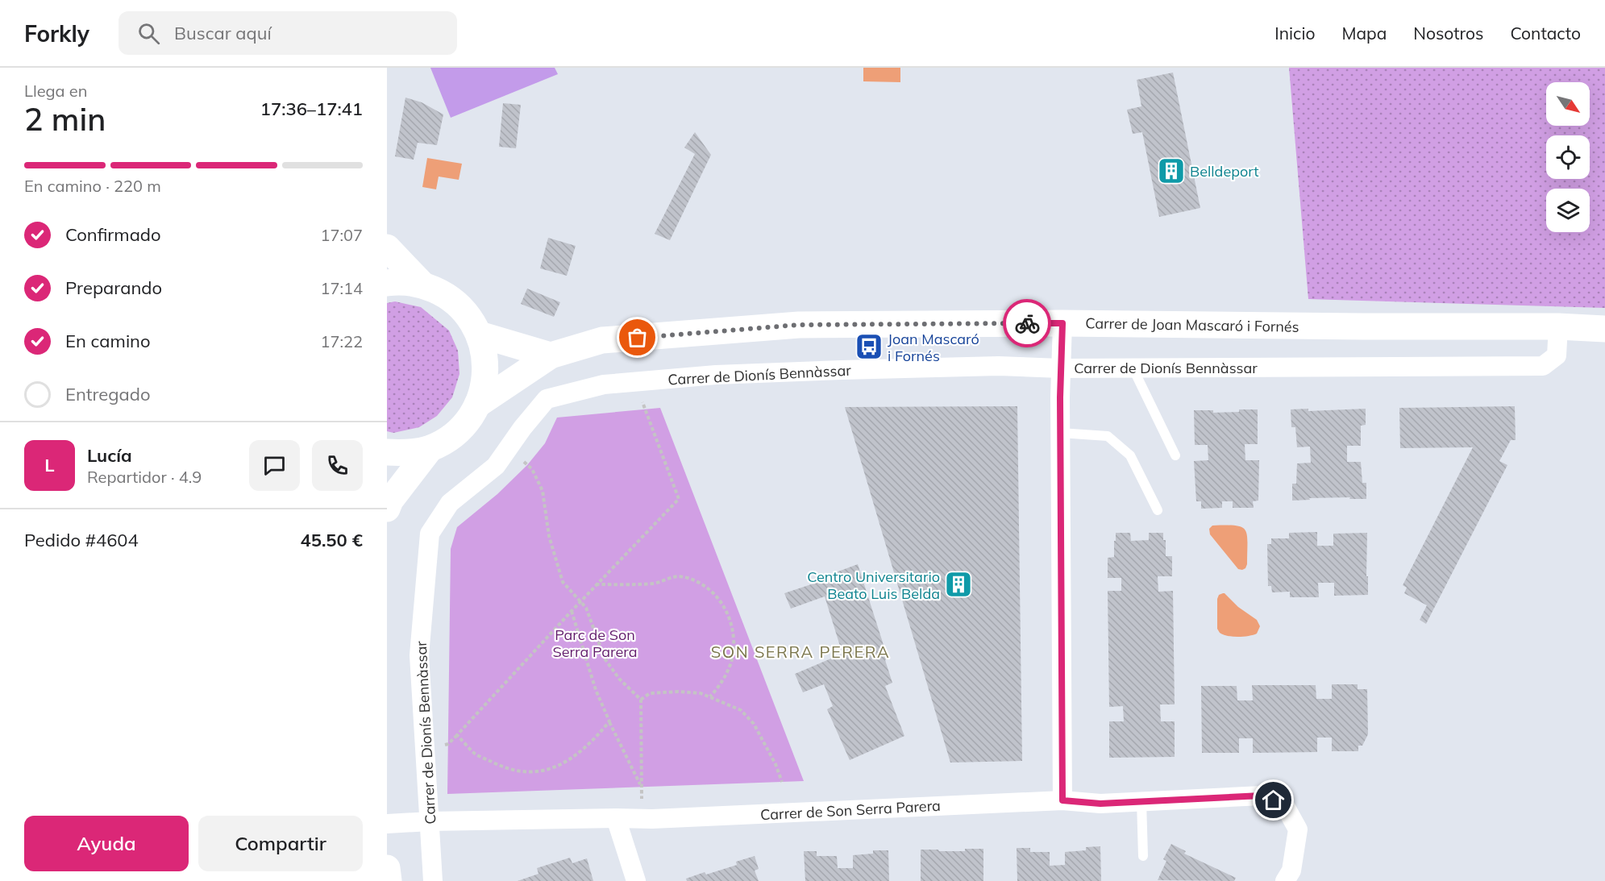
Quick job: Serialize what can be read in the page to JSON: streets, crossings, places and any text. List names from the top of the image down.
{
  "streets": {
    "street": ["Carrer de Joan Mascaró i Fornés", "Carrer de Dionís Bennàssar", "Carrer de Son Serra Parera"]
  },
  "crossings": [
    ["Carrer de Joan Mascaró i Fornés", "Carrer de Dionís Bennàssar"],
    ["Carrer de Dionís Bennàssar", "Carrer de Son Serra Parera"]
  ],
  "districts": ["SON SERRA PERERA"],
  "parks": ["Parc de Son Serra Parera"],
  "places": {
    "building": ["Belldeport", "Centro Universitario Beato Luis Belda"],
    "bus stop": ["Joan Mascaró i Fornés"]
  },
  "north": "bottom right",
  "page": {
    "header": "Forkly",
    "search": "Buscar aquí",
    "nav": [
      "Inicio",
      "Mapa",
      "Nosotros",
      "Contacto"
    ],
    "heading": ["2 min", "Llega en", "17:36–17:41"],
    "panel": [
      "Lucía",
      "Repartidor · 4.9",
      "Pedido #4604",
      "45.50 €"
    ],
    "bar": "En camino · 220 m",
    "list": [
      ["Confirmado", "17:07"],
      ["Preparando", "17:14"],
      ["En camino", "17:22"],
      "Entregado"
    ],
    "round": "L",
    "buttons": ["Ayuda", "Compartir"]
  }
}
